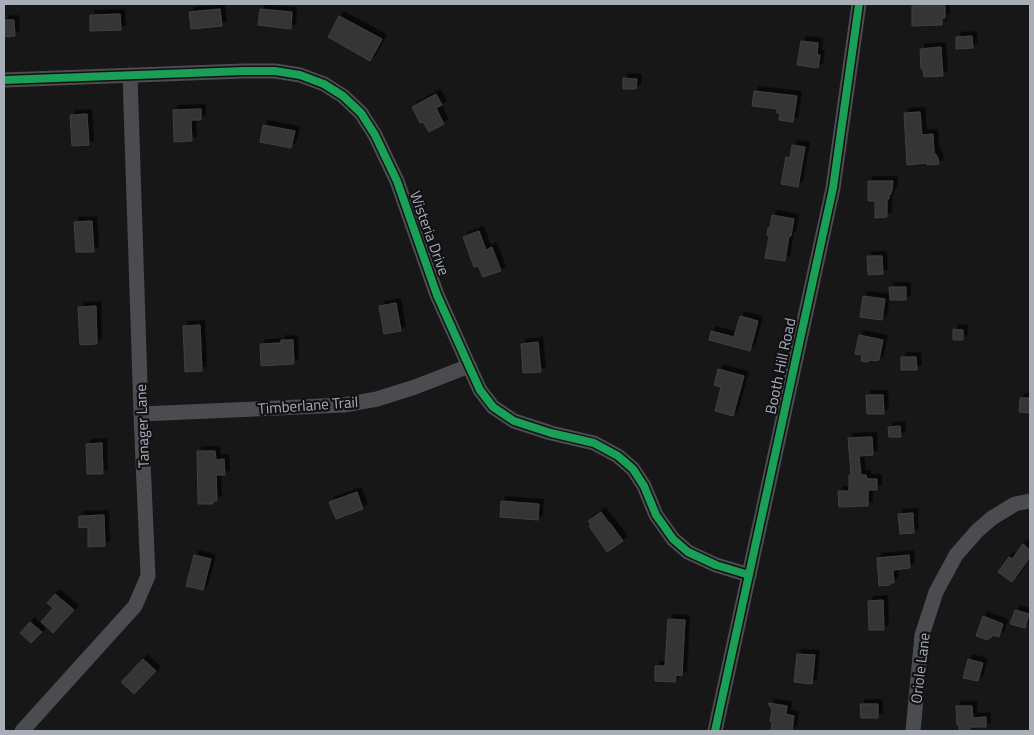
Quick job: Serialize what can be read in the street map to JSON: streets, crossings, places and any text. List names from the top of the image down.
{
  "streets": {
    "street": [
      "Wisteria Drive",
      "Booth Hill Road",
      "Timberlane Trail",
      "Tanager Lane",
      "Oriole Lane"
    ]
  },
  "crossings": [
    ["Wisteria Drive", "Booth Hill Road"],
    ["Wisteria Drive", "Timberlane Trail"],
    ["Wisteria Drive", "Tanager Lane"],
    ["Timberlane Trail", "Tanager Lane"]
  ]
}
